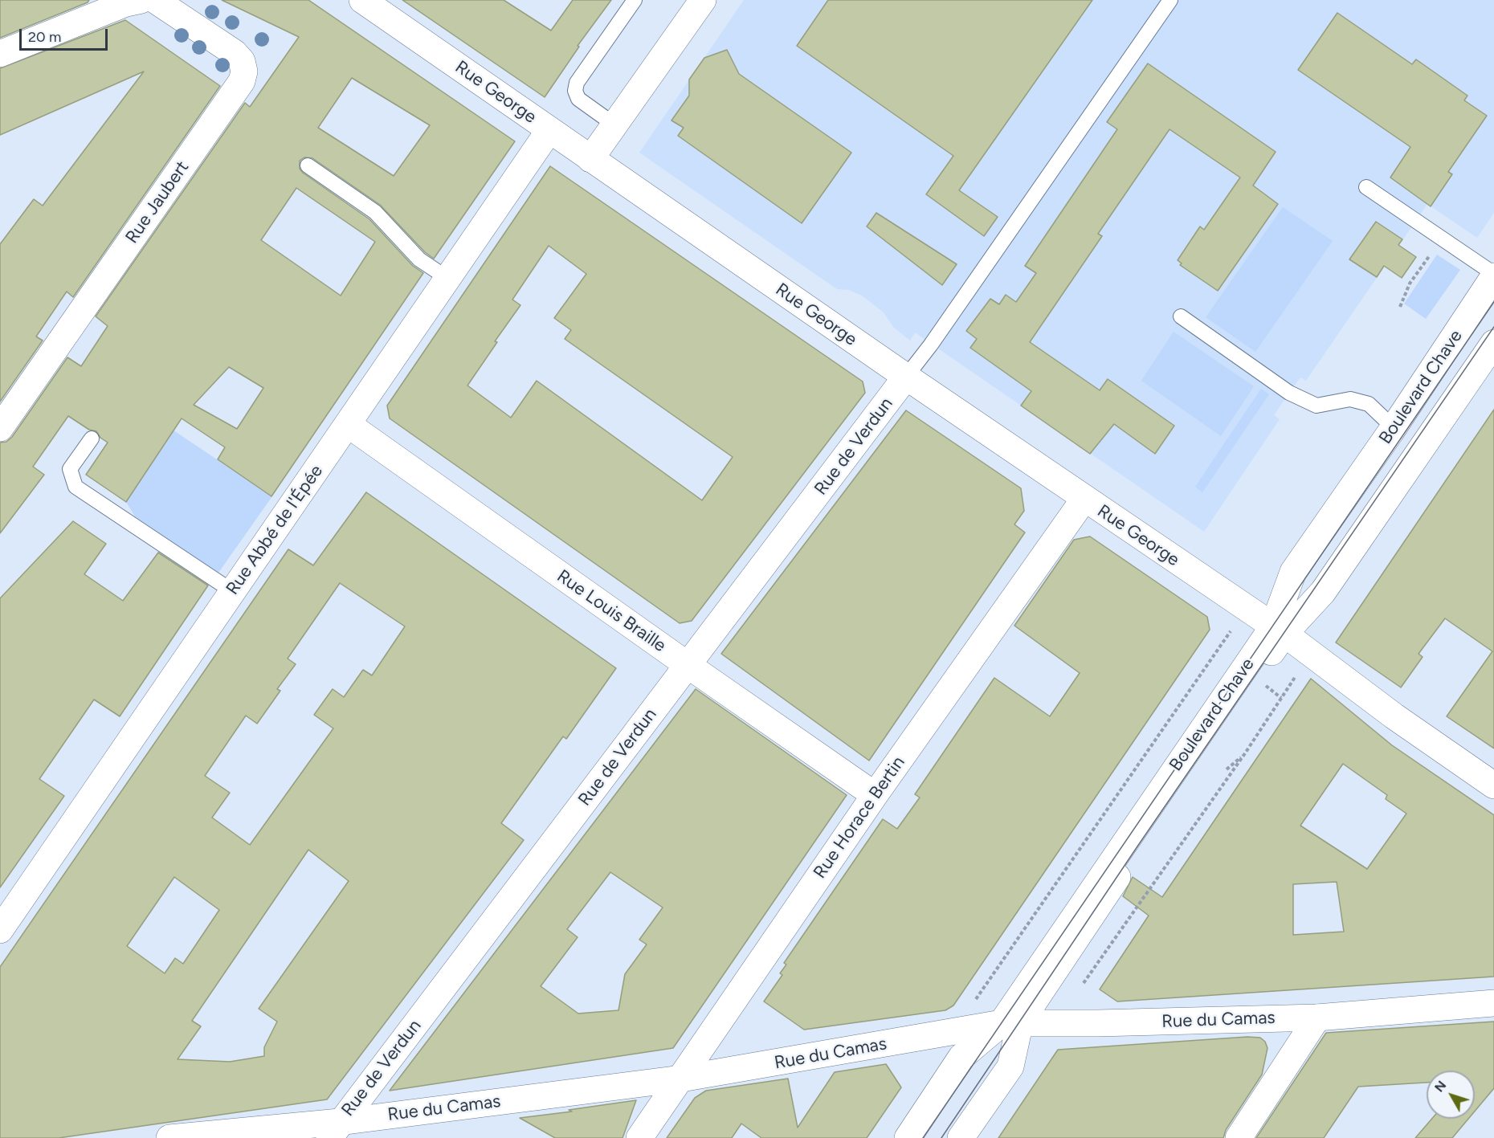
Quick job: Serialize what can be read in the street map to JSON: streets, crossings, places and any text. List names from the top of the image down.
{
  "streets": {
    "street": [
      "Rue George",
      "Rue Jaubert",
      "Boulevard Chave",
      "Rue de Verdun",
      "Rue Abbé de l'Épée",
      "Rue Louis Braille",
      "Rue Horace Bertin",
      "Rue du Camas"
    ]
  },
  "crossings": [
    ["Rue George", "Boulevard Chave"],
    ["Rue George", "Rue de Verdun"],
    ["Rue George", "Rue Abbé de l'Épée"],
    ["Rue George", "Rue Horace Bertin"],
    ["Boulevard Chave", "Rue du Camas"],
    ["Rue de Verdun", "Rue Louis Braille"],
    ["Rue de Verdun", "Rue du Camas"],
    ["Rue Abbé de l'Épée", "Rue Louis Braille"],
    ["Rue Louis Braille", "Rue Horace Bertin"],
    ["Rue Horace Bertin", "Rue du Camas"]
  ],
  "scale_bar": "20 m",
  "north": "top left"
}
